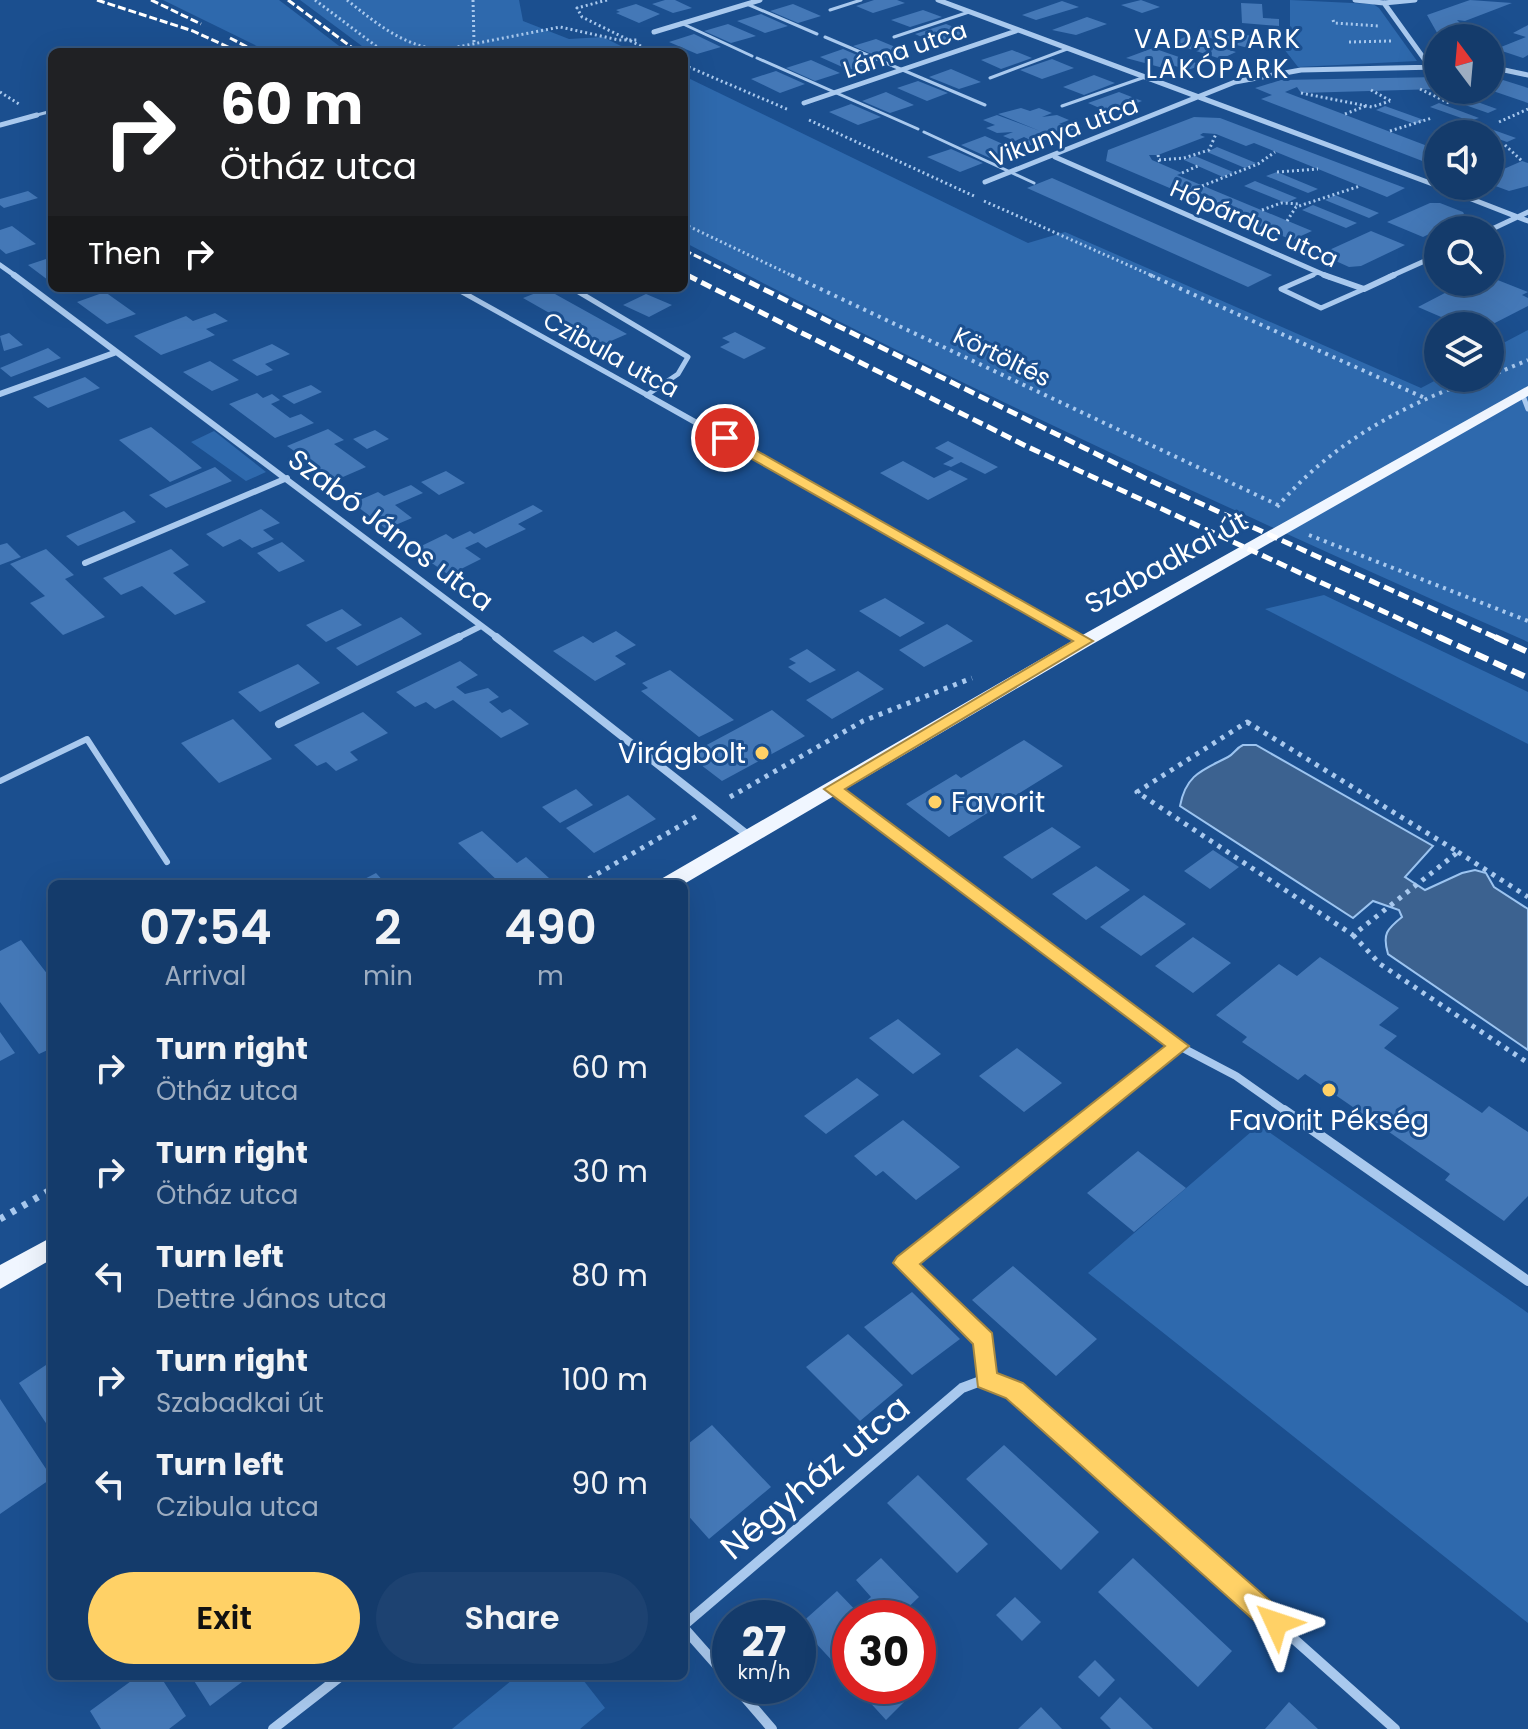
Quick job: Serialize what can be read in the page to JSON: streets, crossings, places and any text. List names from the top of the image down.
{
  "streets": {
    "main road": ["Szabadkai út"],
    "street": [
      "Láma utca",
      "Vikunya utca",
      "Hópárduc utca",
      "Czibula utca",
      "Szabó János utca",
      "Négyház utca"
    ],
    "path": ["Körtöltés"]
  },
  "crossings": [
    ["Vikunya utca", "Hópárduc utca"],
    ["Czibula utca", "Szabadkai út"],
    ["Körtöltés", "Szabadkai út"],
    ["Szabó János utca", "Szabadkai út"]
  ],
  "districts": ["VADASPARK LAKÓPARK"],
  "places": ["Virágbolt", "Favorit", "Favorit Pékség"],
  "north": "top",
  "page": {
    "turn": ["60 m", "Ötház utca"],
    "then": "Then",
    "eta": [
      "07:54",
      "Arrival",
      "2",
      "min",
      "490",
      "m"
    ],
    "list": [
      {
        "name": "Turn right",
        "note": "Ötház utca",
        "value": "60 m"
      },
      {
        "name": "Turn right",
        "note": "Ötház utca",
        "value": "30 m"
      },
      {
        "name": "Turn left",
        "note": "Dettre János utca",
        "value": "80 m"
      },
      {
        "name": "Turn right",
        "note": "Szabadkai út",
        "value": "100 m"
      },
      {
        "name": "Turn left",
        "note": "Czibula utca",
        "value": "90 m"
      }
    ],
    "buttons": ["Exit", "Share"],
    "speed": "27 km/h",
    "limit": "30"
  }
}
